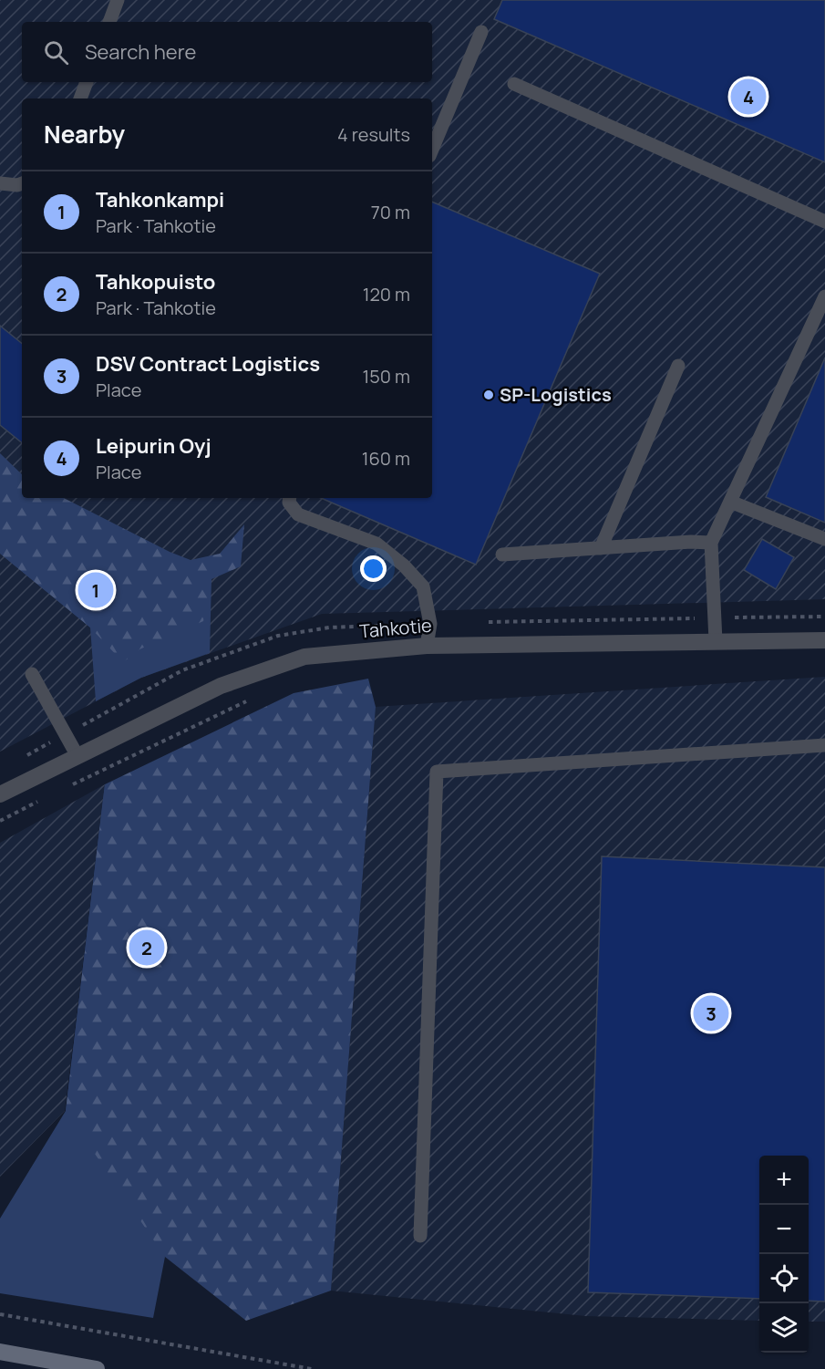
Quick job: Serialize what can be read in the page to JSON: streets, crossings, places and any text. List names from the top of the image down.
{
  "streets": {
    "street": ["Tahkotie"]
  },
  "places": ["SP-Logistics"],
  "page": {
    "search": "Search here",
    "pins": [
      "4",
      "1",
      "2",
      "3"
    ],
    "heading": ["Nearby", "4 results"],
    "list": [
      {
        "mark": "1",
        "name": "Tahkonkampi",
        "note": "Park · Tahkotie",
        "value": "70 m"
      },
      {
        "mark": "2",
        "name": "Tahkopuisto",
        "note": "Park · Tahkotie",
        "value": "120 m"
      },
      {
        "mark": "3",
        "name": "DSV Contract Logistics",
        "note": "Place",
        "value": "150 m"
      },
      {
        "mark": "4",
        "name": "Leipurin Oyj",
        "note": "Place",
        "value": "160 m"
      }
    ],
    "map_buttons": ["+", "−"]
  }
}
